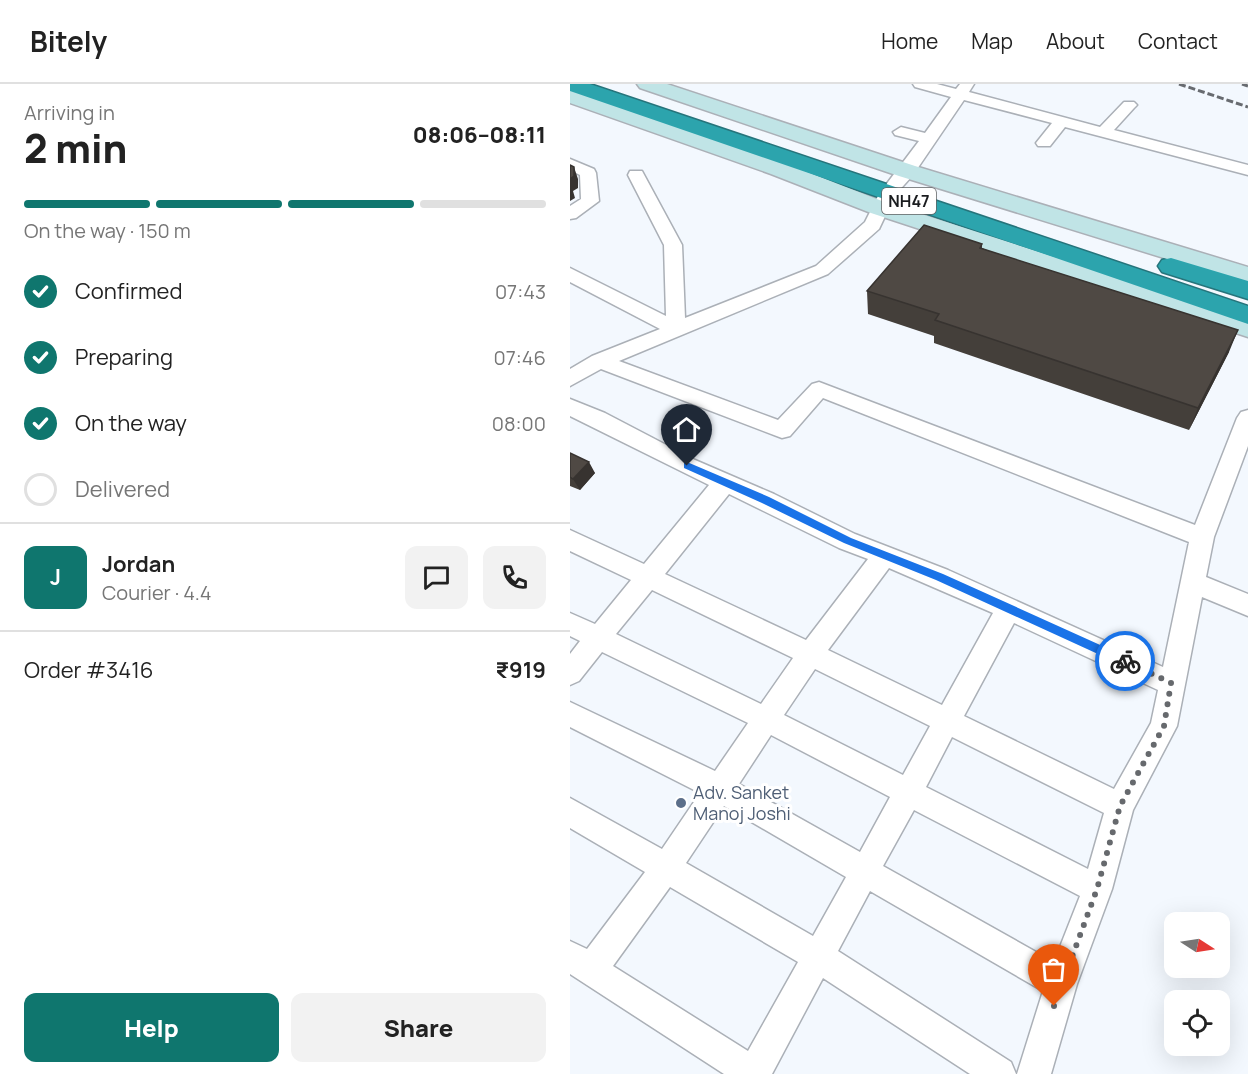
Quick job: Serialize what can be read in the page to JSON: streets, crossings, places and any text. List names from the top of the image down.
{
  "streets": {
    "highway": ["NH47"]
  },
  "places": ["Adv. Sanket Manoj Joshi"],
  "north": "right",
  "page": {
    "header": "Bitely",
    "nav": [
      "Home",
      "Map",
      "About",
      "Contact"
    ],
    "heading": ["2 min", "Arriving in", "08:06–08:11"],
    "panel": [
      "Jordan",
      "Courier · 4.4",
      "Order #3416",
      "₹919"
    ],
    "bar": "On the way · 150 m",
    "list": [
      ["Confirmed", "07:43"],
      ["Preparing", "07:46"],
      ["On the way", "08:00"],
      "Delivered"
    ],
    "round": "J",
    "buttons": ["Help", "Share"]
  }
}
